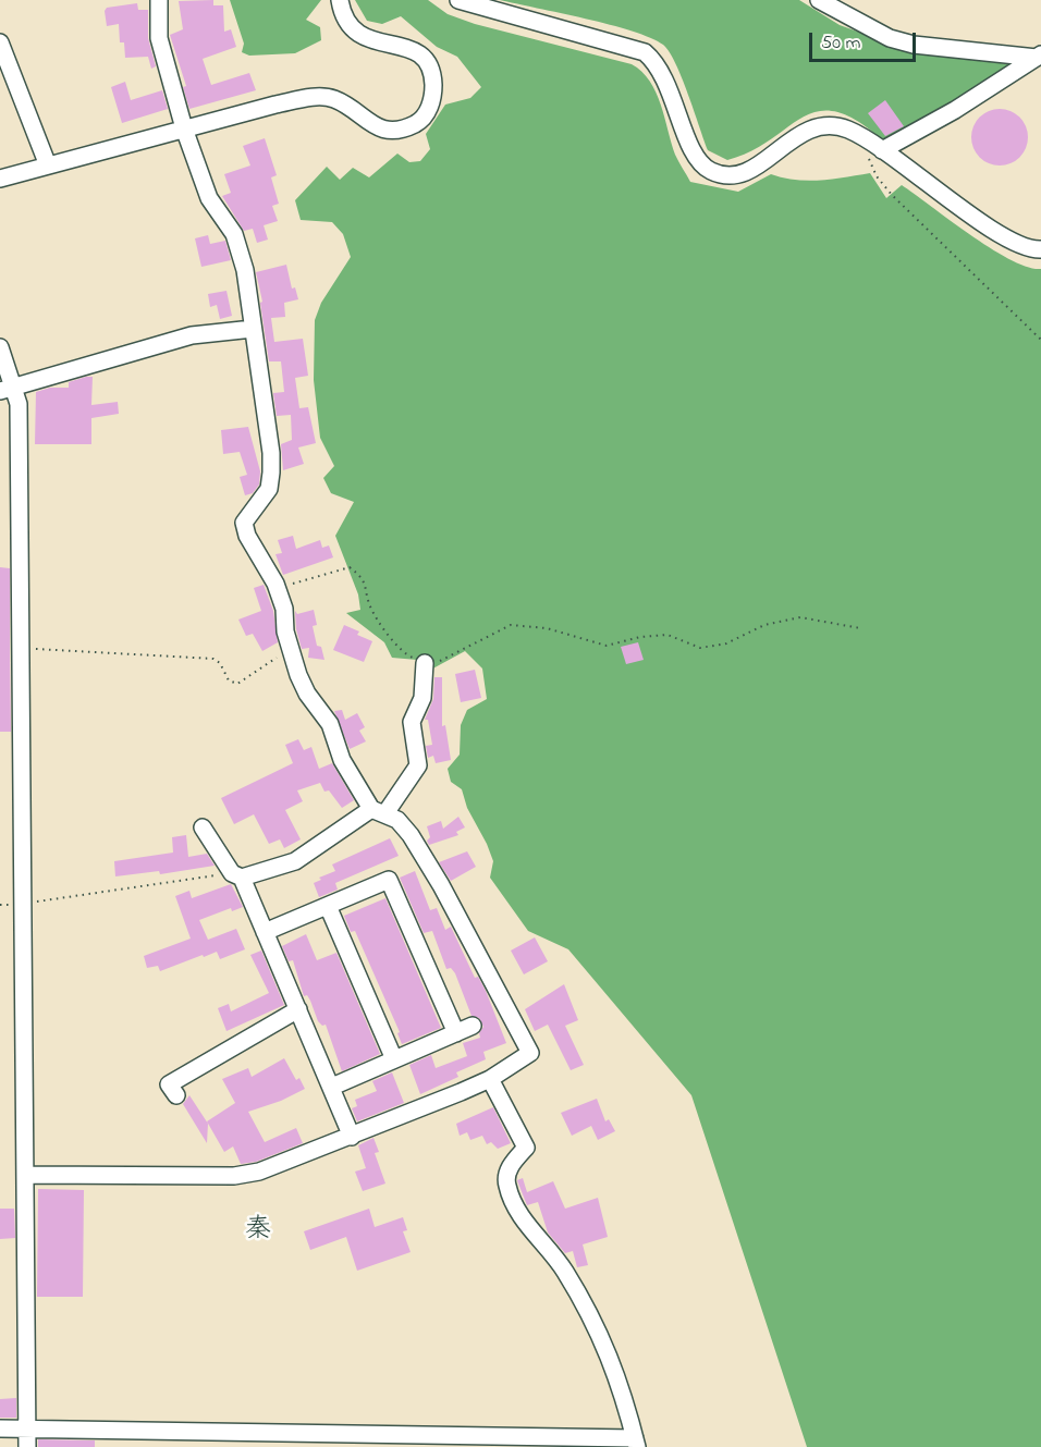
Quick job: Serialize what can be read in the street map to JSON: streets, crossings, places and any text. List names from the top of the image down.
{
  "districts": ["秦"],
  "scale_bar": "50 m"
}
